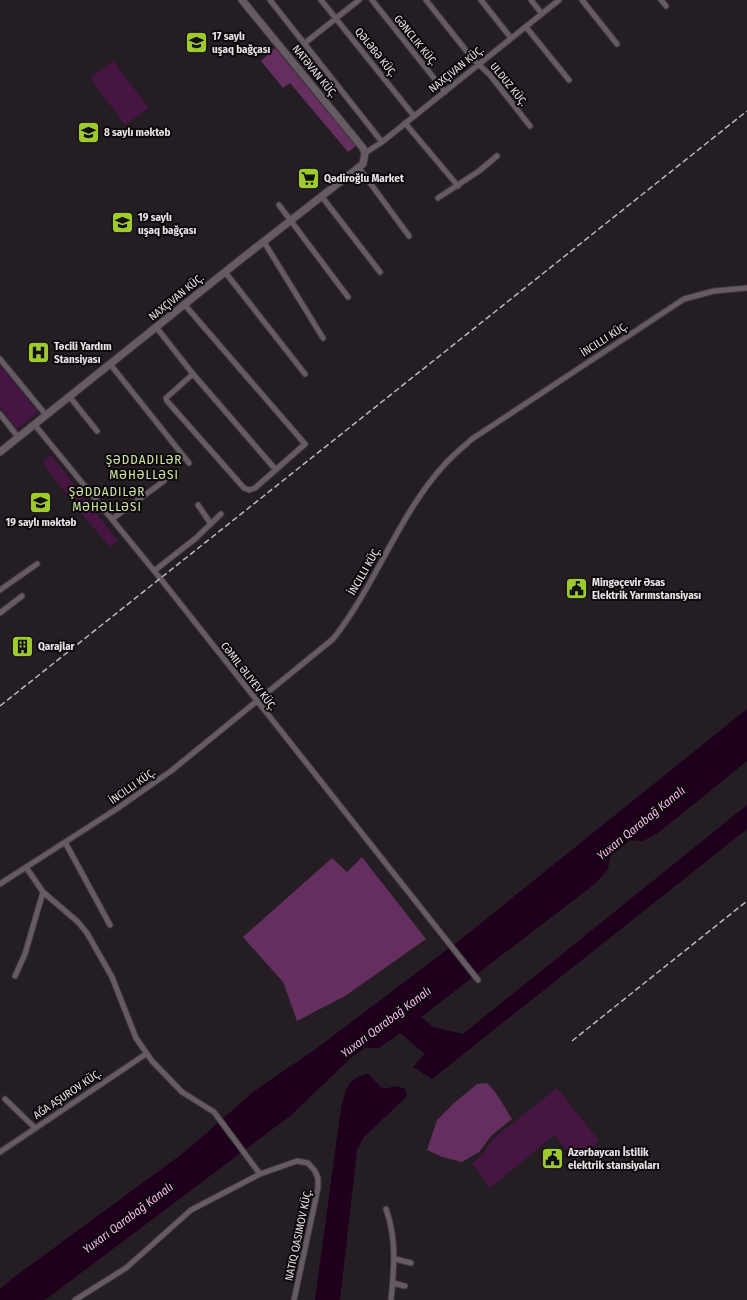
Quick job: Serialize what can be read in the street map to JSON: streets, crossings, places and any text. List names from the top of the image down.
{
  "streets": {
    "street": [
      "GƏNCLIK KÜÇ.",
      "QƏLƏBƏ KÜÇ.",
      "NATƏVAN KÜÇ.",
      "ULDUZ KÜÇ.",
      "İNCILLI KÜÇ.",
      "CƏMIL ƏLIYEV KÜÇ.",
      "AĞA AŞUROV KÜÇ."
    ]
  },
  "crossings": [
    ["İNCILLI KÜÇ.", "CƏMIL ƏLIYEV KÜÇ."]
  ],
  "districts": ["ŞƏDDADILƏR MƏHƏLLƏSI", "ŞƏDDADILƏR MƏHƏLLƏSI"],
  "water": ["Yuxarı Qarabağ Kanalı"],
  "places": {
    "school or university": [
      "17 saylı uşaq bağçası",
      "8 saylı məktəb",
      "19 saylı uşaq bağçası",
      "19 saylı məktəb"
    ],
    "supermarket": ["Qədiroğlu Market"],
    "hospital": ["Təcili Yardım Stansiyası"],
    "public building": ["Mingəçevir Əsas Elektrik Yarımstansiyası", "Azərbaycan İstilik elektrik stansiyaları"],
    "building": ["Qarajlar"]
  }
}
